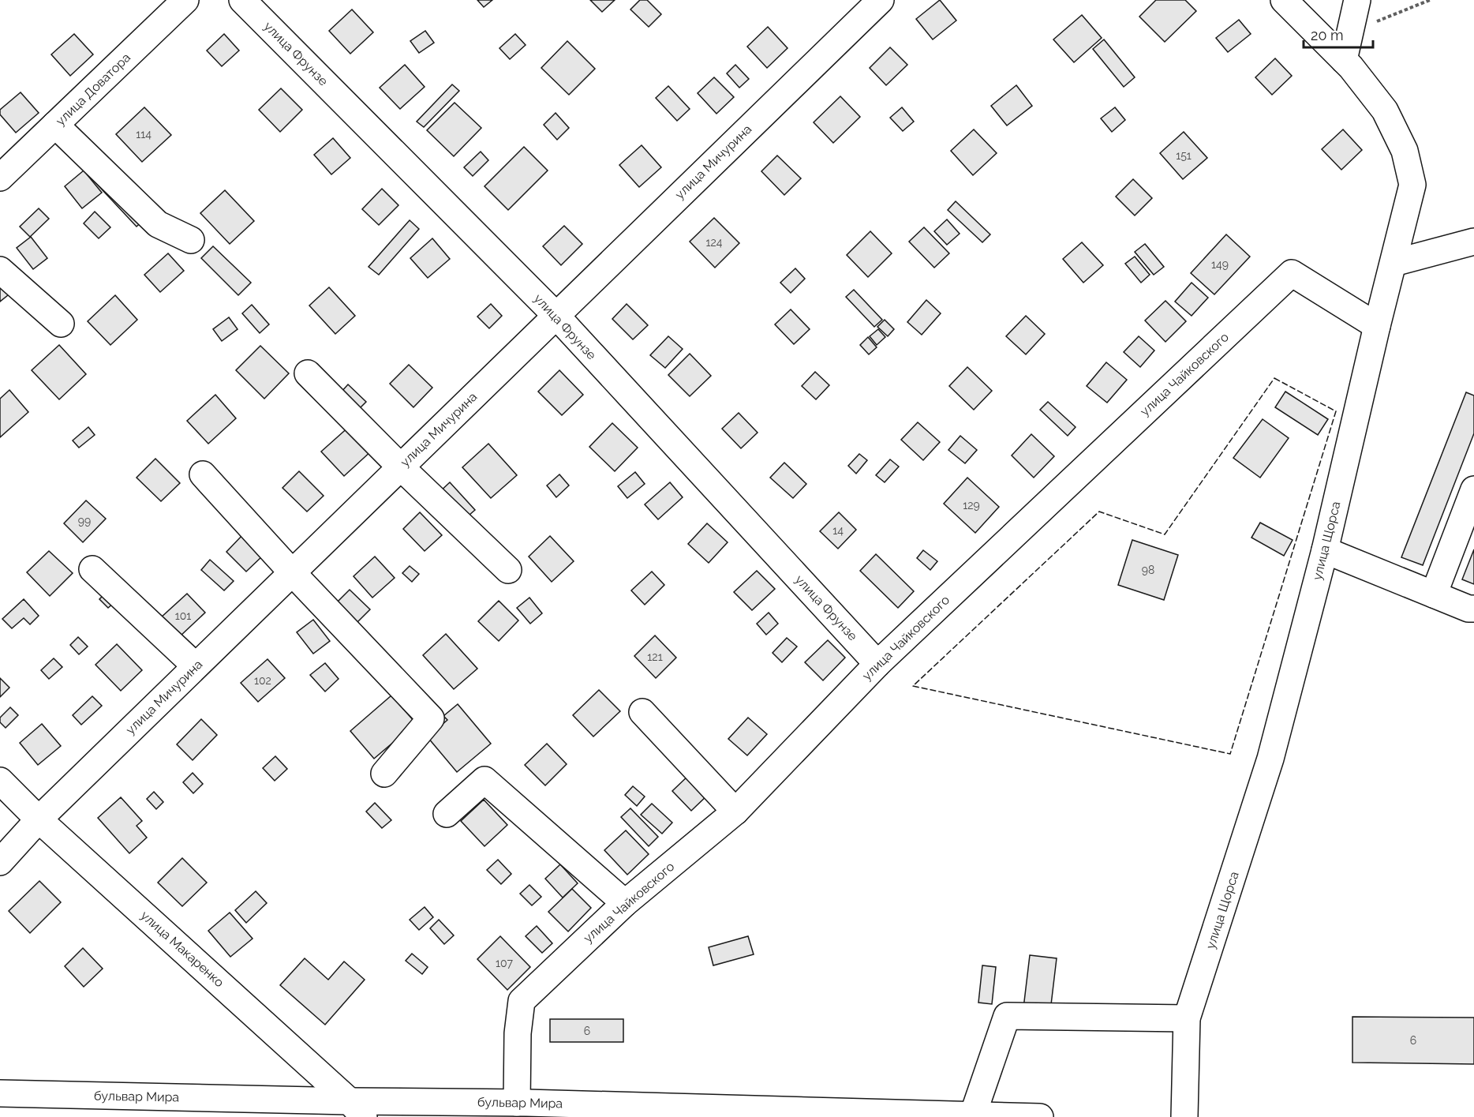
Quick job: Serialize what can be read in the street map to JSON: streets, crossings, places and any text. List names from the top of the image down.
{
  "streets": {
    "street": [
      "улица Фрунзе",
      "улица Доватора",
      "улица Мичурина",
      "улица Чайковского",
      "улица Щорса",
      "улица Макаренко",
      "бульвар Мира"
    ]
  },
  "crossings": [
    ["улица Фрунзе", "улица Мичурина"],
    ["улица Фрунзе", "улица Чайковского"],
    ["улица Мичурина", "улица Макаренко"],
    ["улица Чайковского", "улица Щорса"],
    ["улица Чайковского", "бульвар Мира"],
    ["улица Макаренко", "бульвар Мира"]
  ],
  "house_numbers": [
    "114",
    "151",
    "124",
    "149",
    "129",
    "99",
    "14",
    "98",
    "101",
    "121",
    "102",
    "107",
    "6",
    "6"
  ],
  "scale_bar": "20 m"
}
